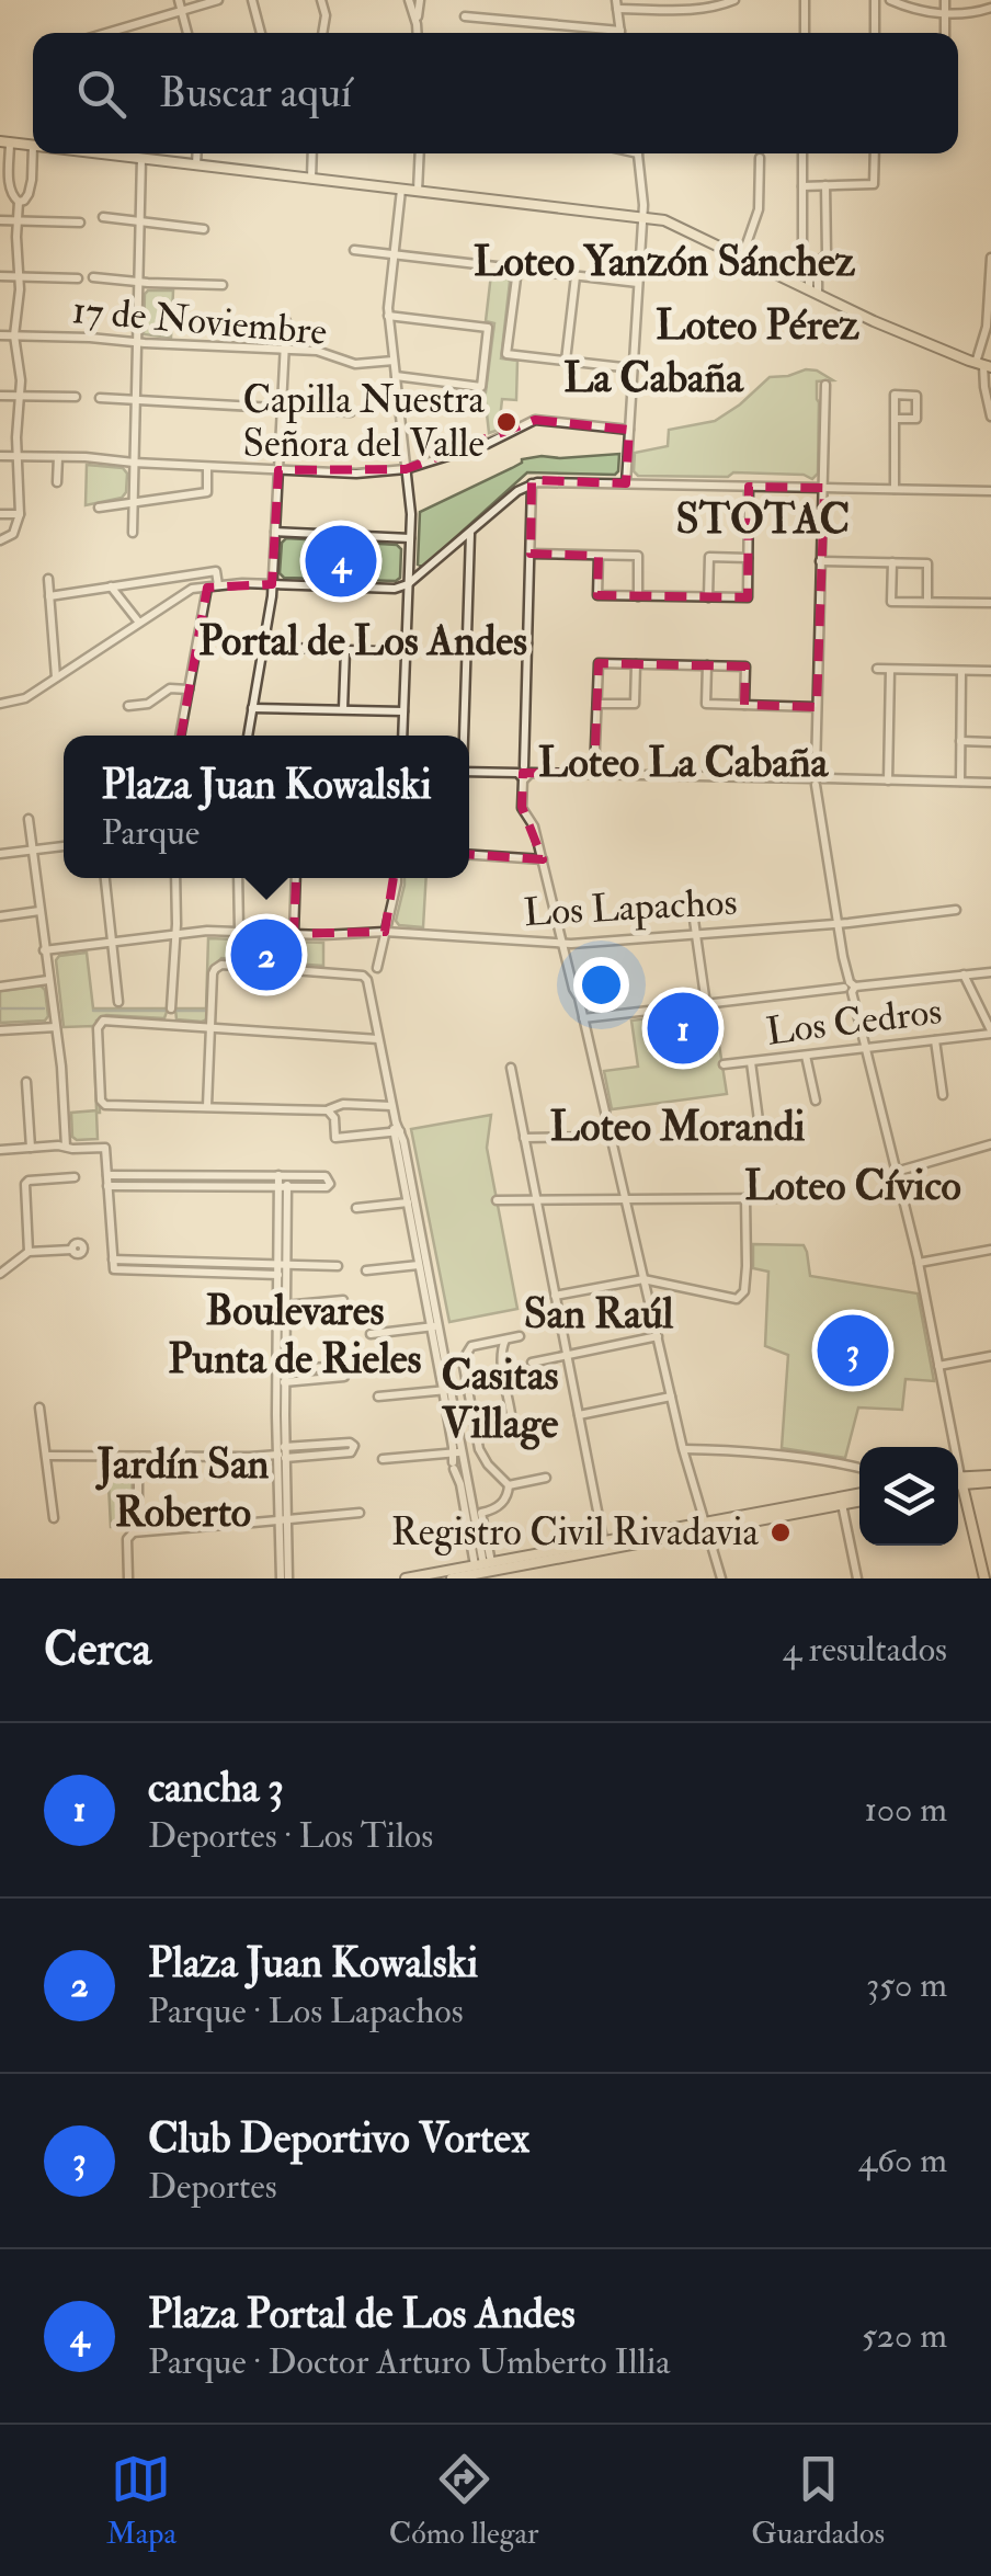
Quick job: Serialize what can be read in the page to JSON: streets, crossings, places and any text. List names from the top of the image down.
{
  "streets": {
    "street": ["17 de Noviembre", "Los Lapachos", "Los Cedros"]
  },
  "districts": [
    "Loteo Yanzón Sánchez",
    "Loteo Pérez",
    "La Cabaña",
    "STOTAC",
    "Portal de Los Andes",
    "Loteo La Cabaña",
    "Loteo Morandi",
    "Loteo Cívico",
    "Boulevares Punta de Rieles",
    "San Raúl",
    "Casitas Village",
    "Jardín San Roberto"
  ],
  "places": ["Capilla Nuestra Señora del Valle", "Registro Civil Rivadavia"],
  "page": {
    "search": "Buscar aquí",
    "pins": [
      "4",
      "2",
      "1",
      "3"
    ],
    "popup": ["Plaza Juan Kowalski", "Parque"],
    "heading": ["Cerca", "4 resultados"],
    "list": [
      {
        "mark": "1",
        "name": "cancha 3",
        "note": "Deportes · Los Tilos",
        "value": "100 m"
      },
      {
        "mark": "2",
        "name": "Plaza Juan Kowalski",
        "note": "Parque · Los Lapachos",
        "value": "350 m"
      },
      {
        "mark": "3",
        "name": "Club Deportivo Vortex",
        "note": "Deportes",
        "value": "460 m"
      },
      {
        "mark": "4",
        "name": "Plaza Portal de Los Andes",
        "note": "Parque · Doctor Arturo Umberto Illia",
        "value": "520 m"
      }
    ],
    "nav": ["Mapa", "Cómo llegar", "Guardados"]
  }
}
